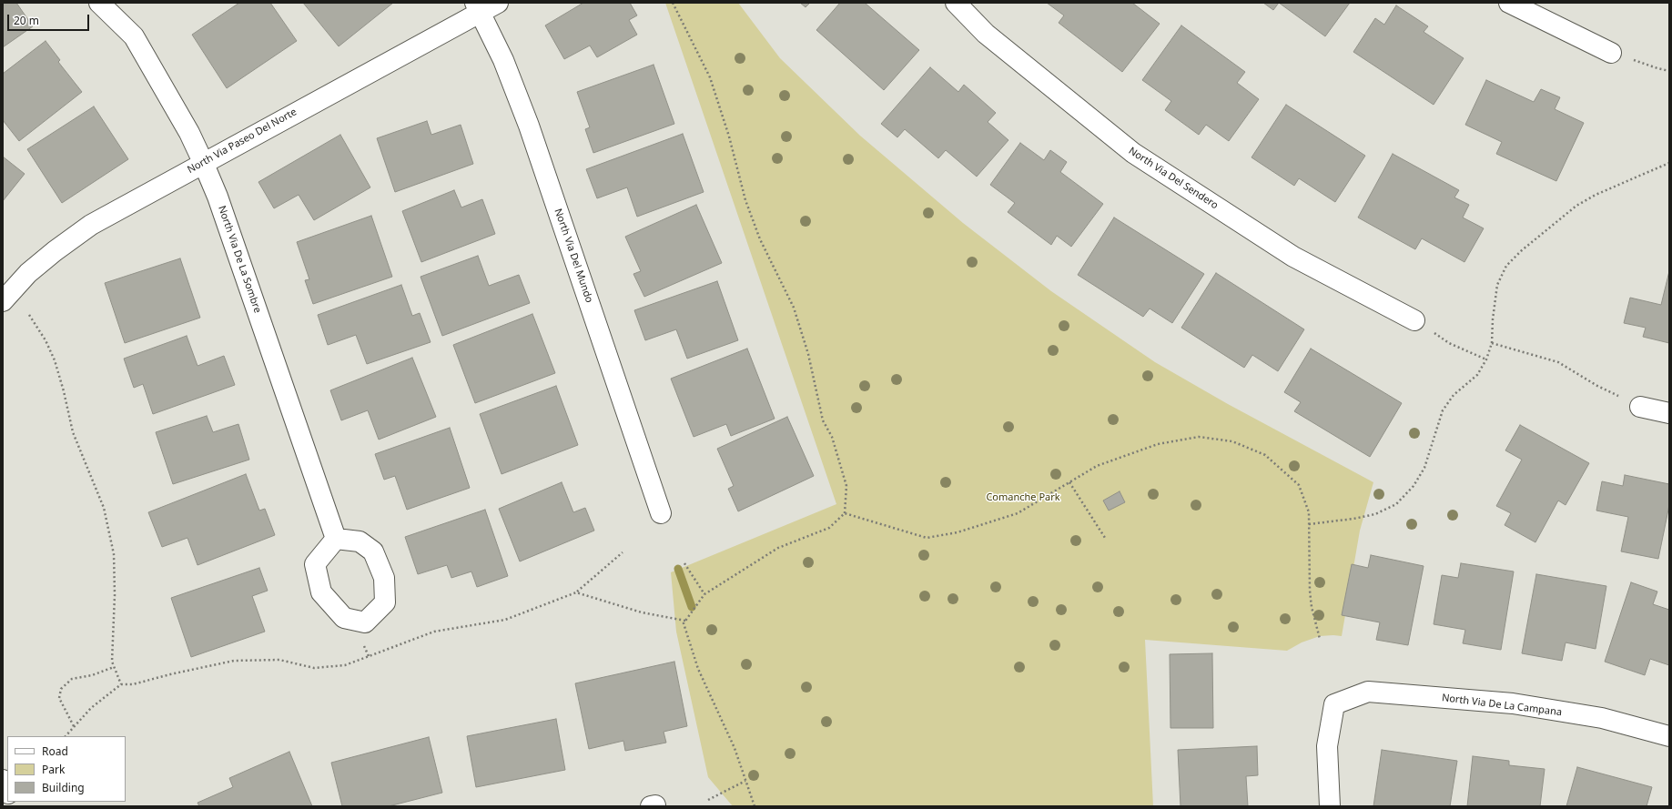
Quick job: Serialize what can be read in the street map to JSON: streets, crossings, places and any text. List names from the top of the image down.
{
  "streets": {
    "street": [
      "North Via Paseo Del Norte",
      "North Via Del Sendero",
      "North Via Del Mundo",
      "North Via De La Sombre",
      "North Via De La Campana"
    ]
  },
  "crossings": [
    ["North Via Paseo Del Norte", "North Via Del Mundo"],
    ["North Via Paseo Del Norte", "North Via De La Sombre"]
  ],
  "parks": ["Comanche Park"],
  "legend": ["Road", "Park", "Building"],
  "scale_bar": "20 m"
}
